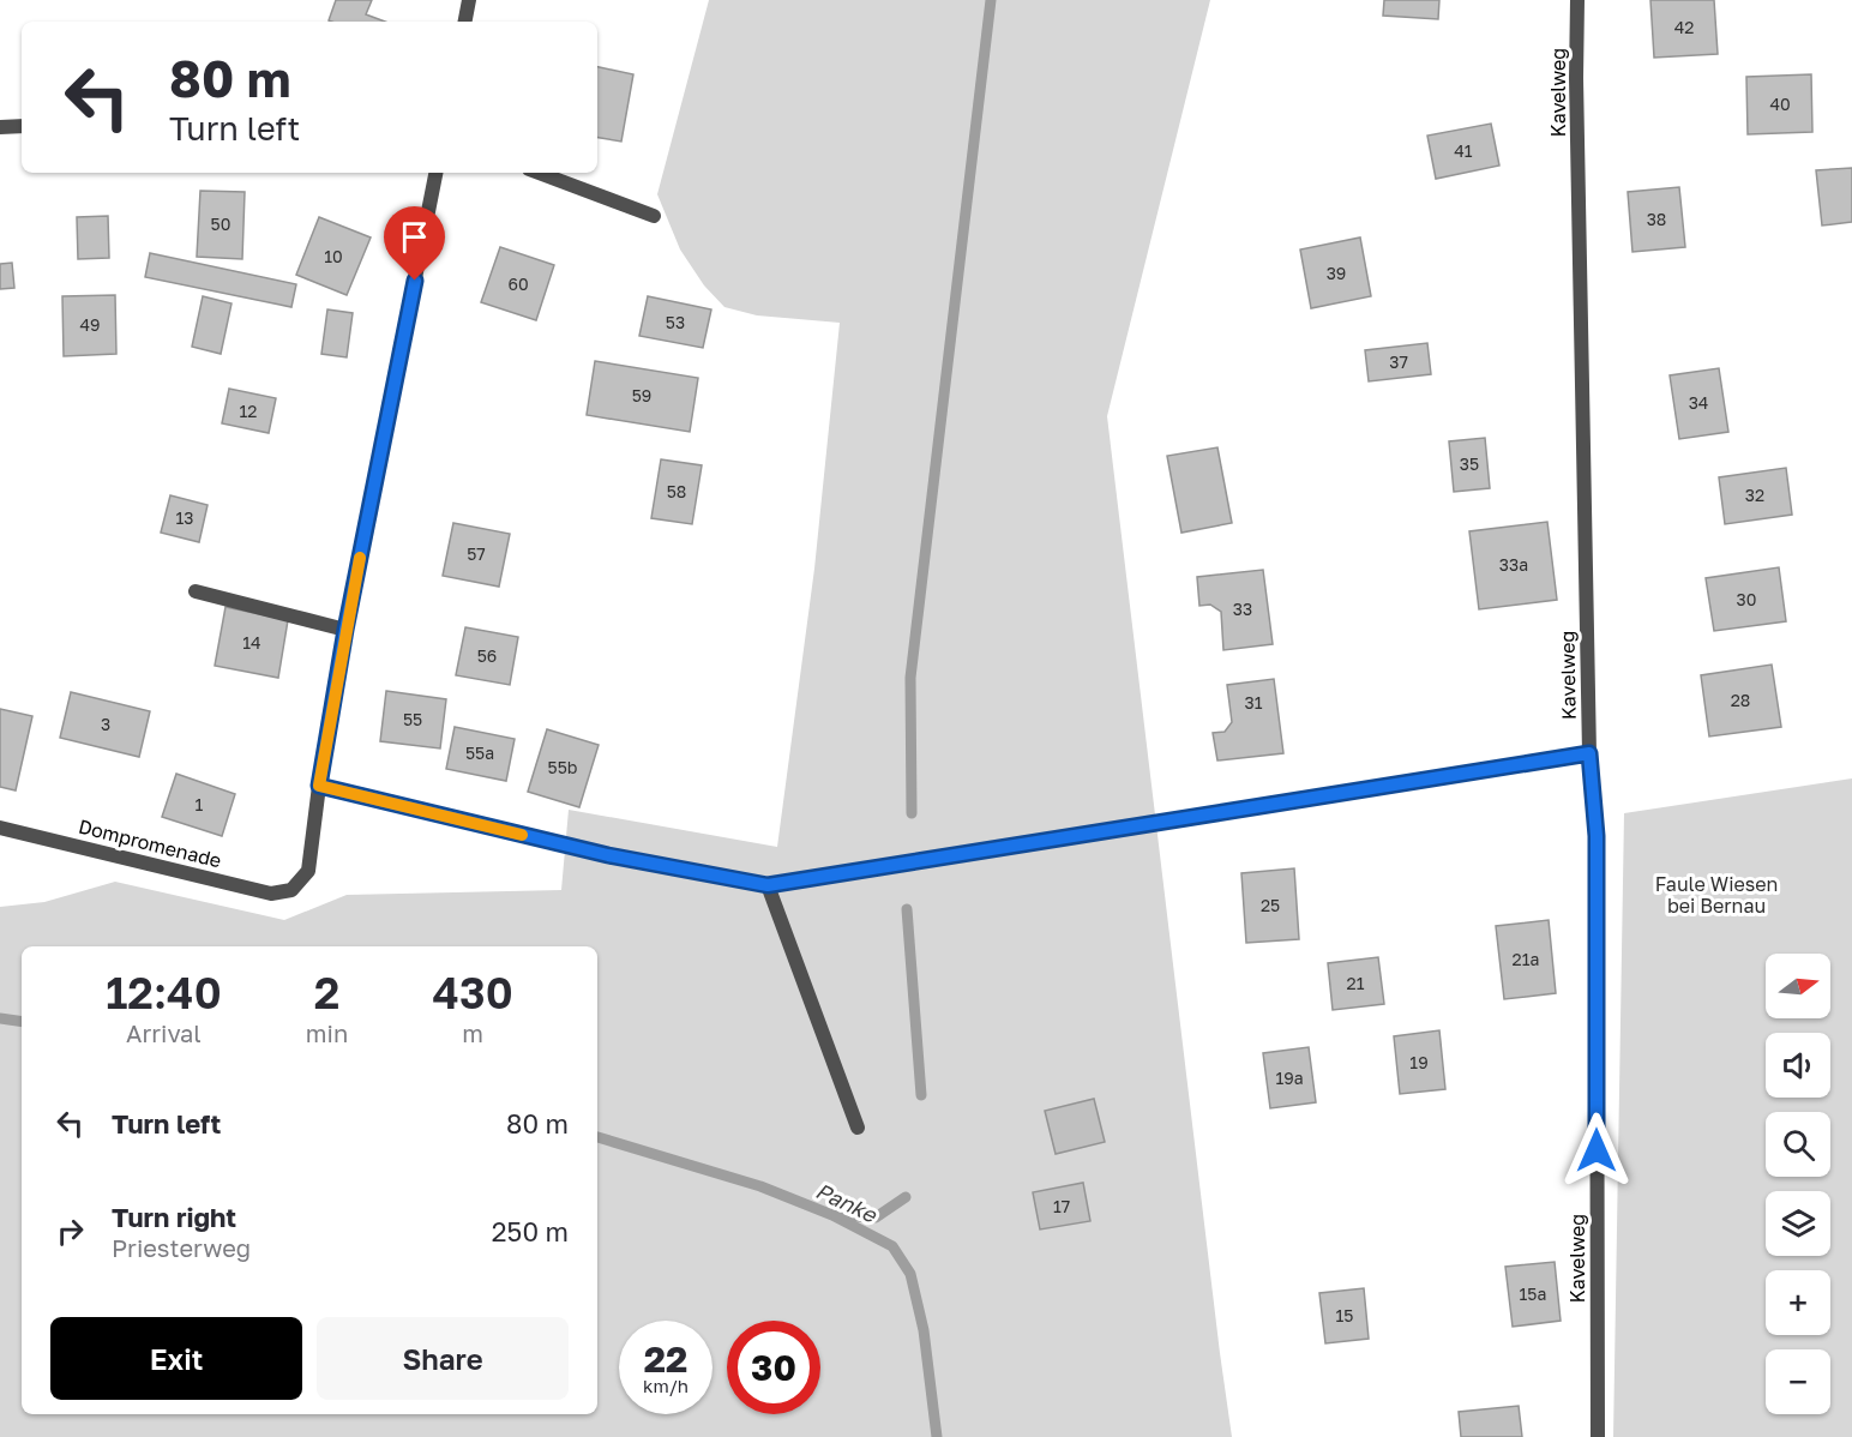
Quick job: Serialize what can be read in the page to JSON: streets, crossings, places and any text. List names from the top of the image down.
{
  "streets": {
    "street": ["Kavelweg", "Dompromenade"]
  },
  "water": ["Panke"],
  "parks": ["Faule Wiesen bei Bernau"],
  "house_numbers": [
    "42",
    "40",
    "41",
    "38",
    "50",
    "10",
    "39",
    "60",
    "53",
    "49",
    "37",
    "59",
    "34",
    "12",
    "35",
    "58",
    "32",
    "13",
    "57",
    "33a",
    "30",
    "33",
    "14",
    "56",
    "28",
    "31",
    "55",
    "3",
    "55a",
    "55b",
    "1",
    "25",
    "21a",
    "21",
    "19",
    "19a",
    "17",
    "15a",
    "15"
  ],
  "north": "right",
  "page": {
    "turn": ["80 m", "Turn left"],
    "eta": [
      "12:40",
      "Arrival",
      "2",
      "min",
      "430",
      "m"
    ],
    "map_buttons": ["+", "−"],
    "list": [
      {
        "name": "Turn left",
        "value": "80 m"
      },
      {
        "name": "Turn right",
        "note": "Priesterweg",
        "value": "250 m"
      }
    ],
    "buttons": ["Exit", "Share"],
    "speed": "22 km/h",
    "limit": "30"
  }
}
